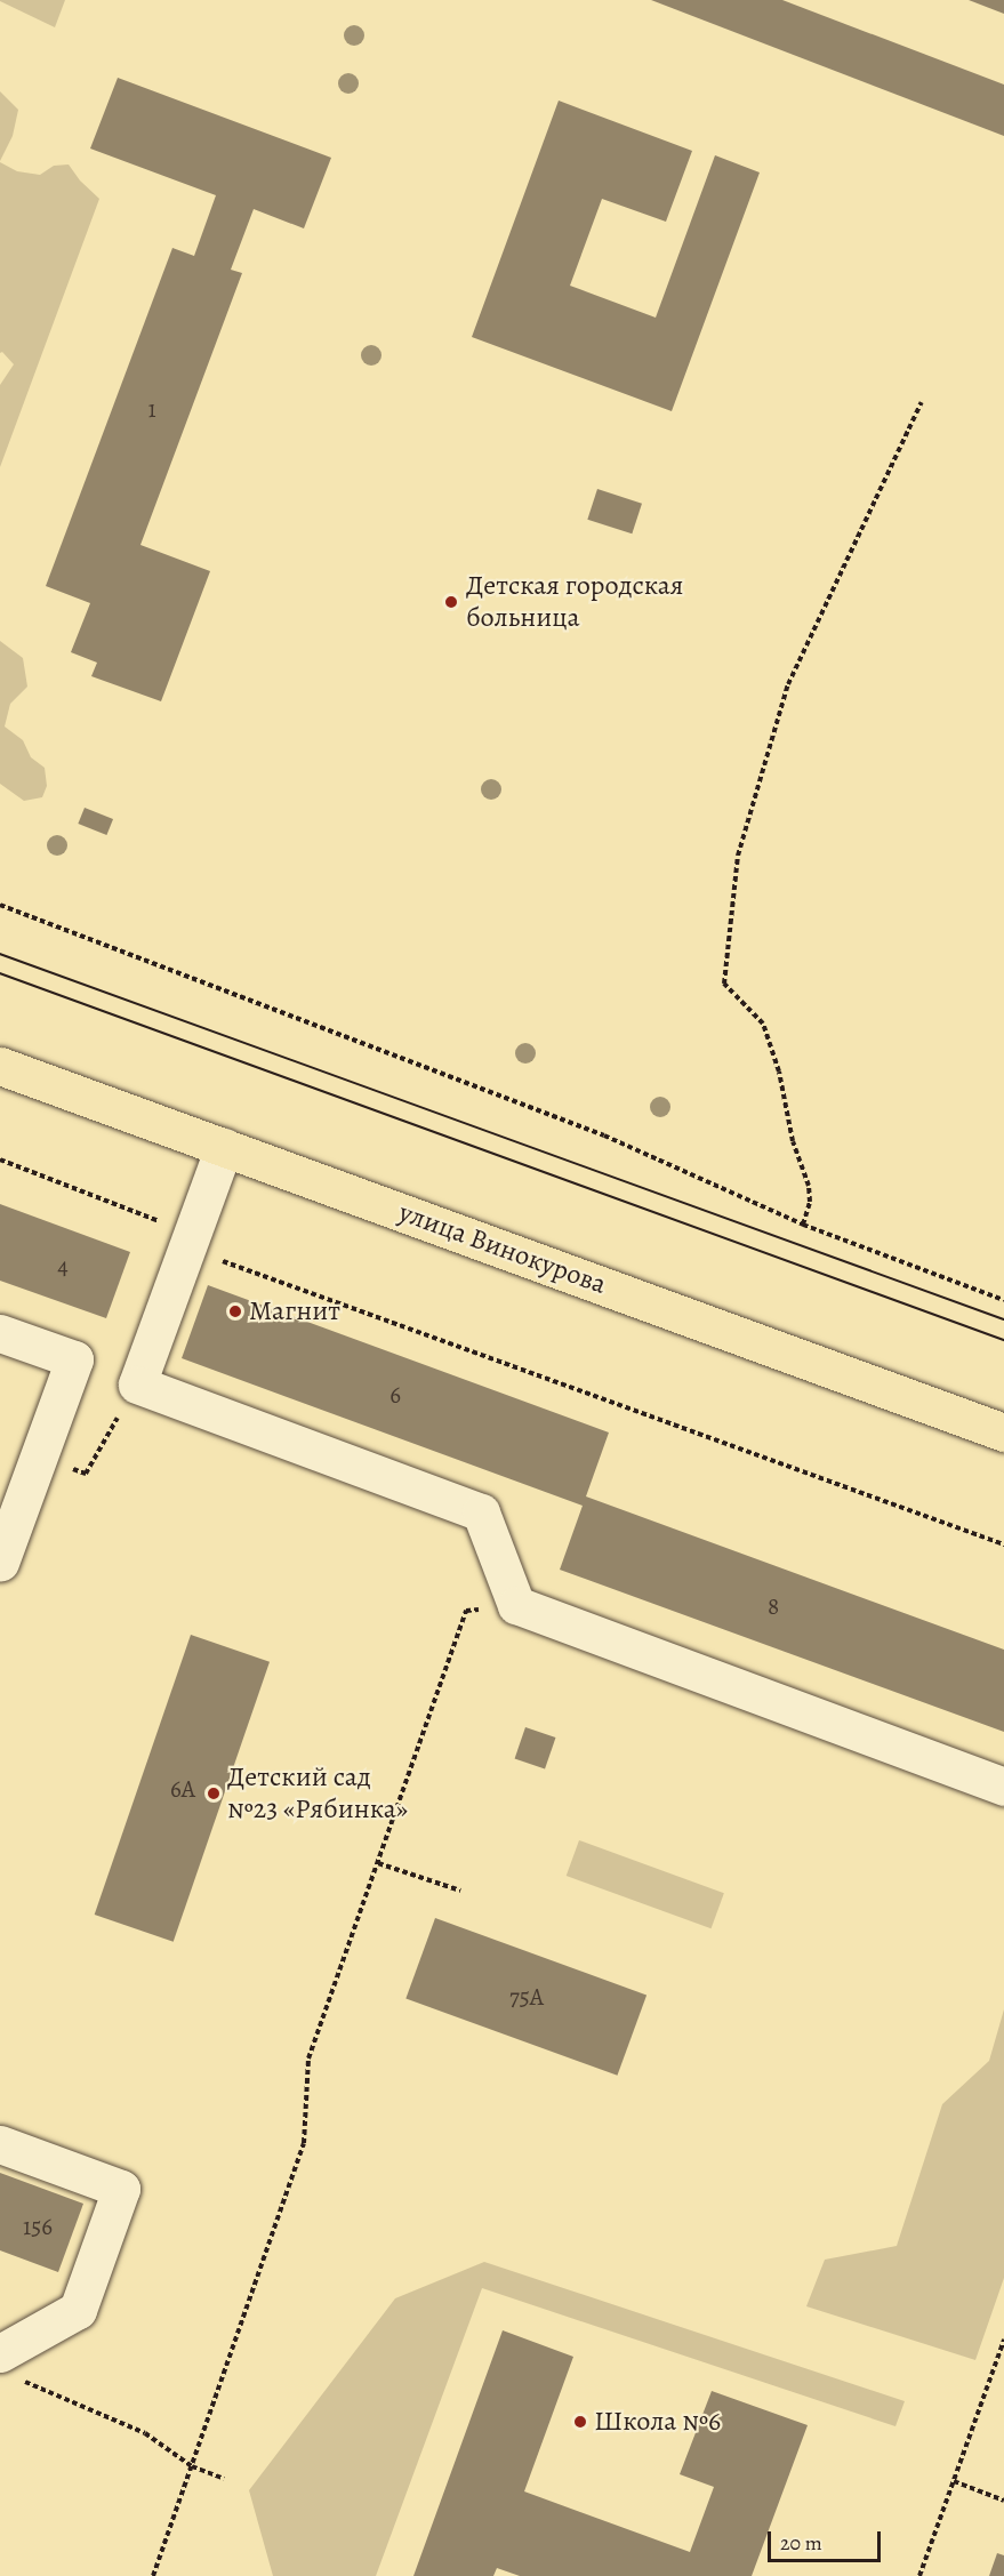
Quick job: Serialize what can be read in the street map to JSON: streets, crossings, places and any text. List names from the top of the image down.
{
  "streets": {
    "main road": ["улица Винокурова"]
  },
  "places": [
    "Детская городская больница",
    "Магнит",
    "Детский сад №23 «Рябинка»",
    "Школа №6"
  ],
  "house_numbers": [
    "1",
    "4",
    "6",
    "8",
    "6А",
    "75А",
    "156"
  ],
  "scale_bar": "20 m"
}
